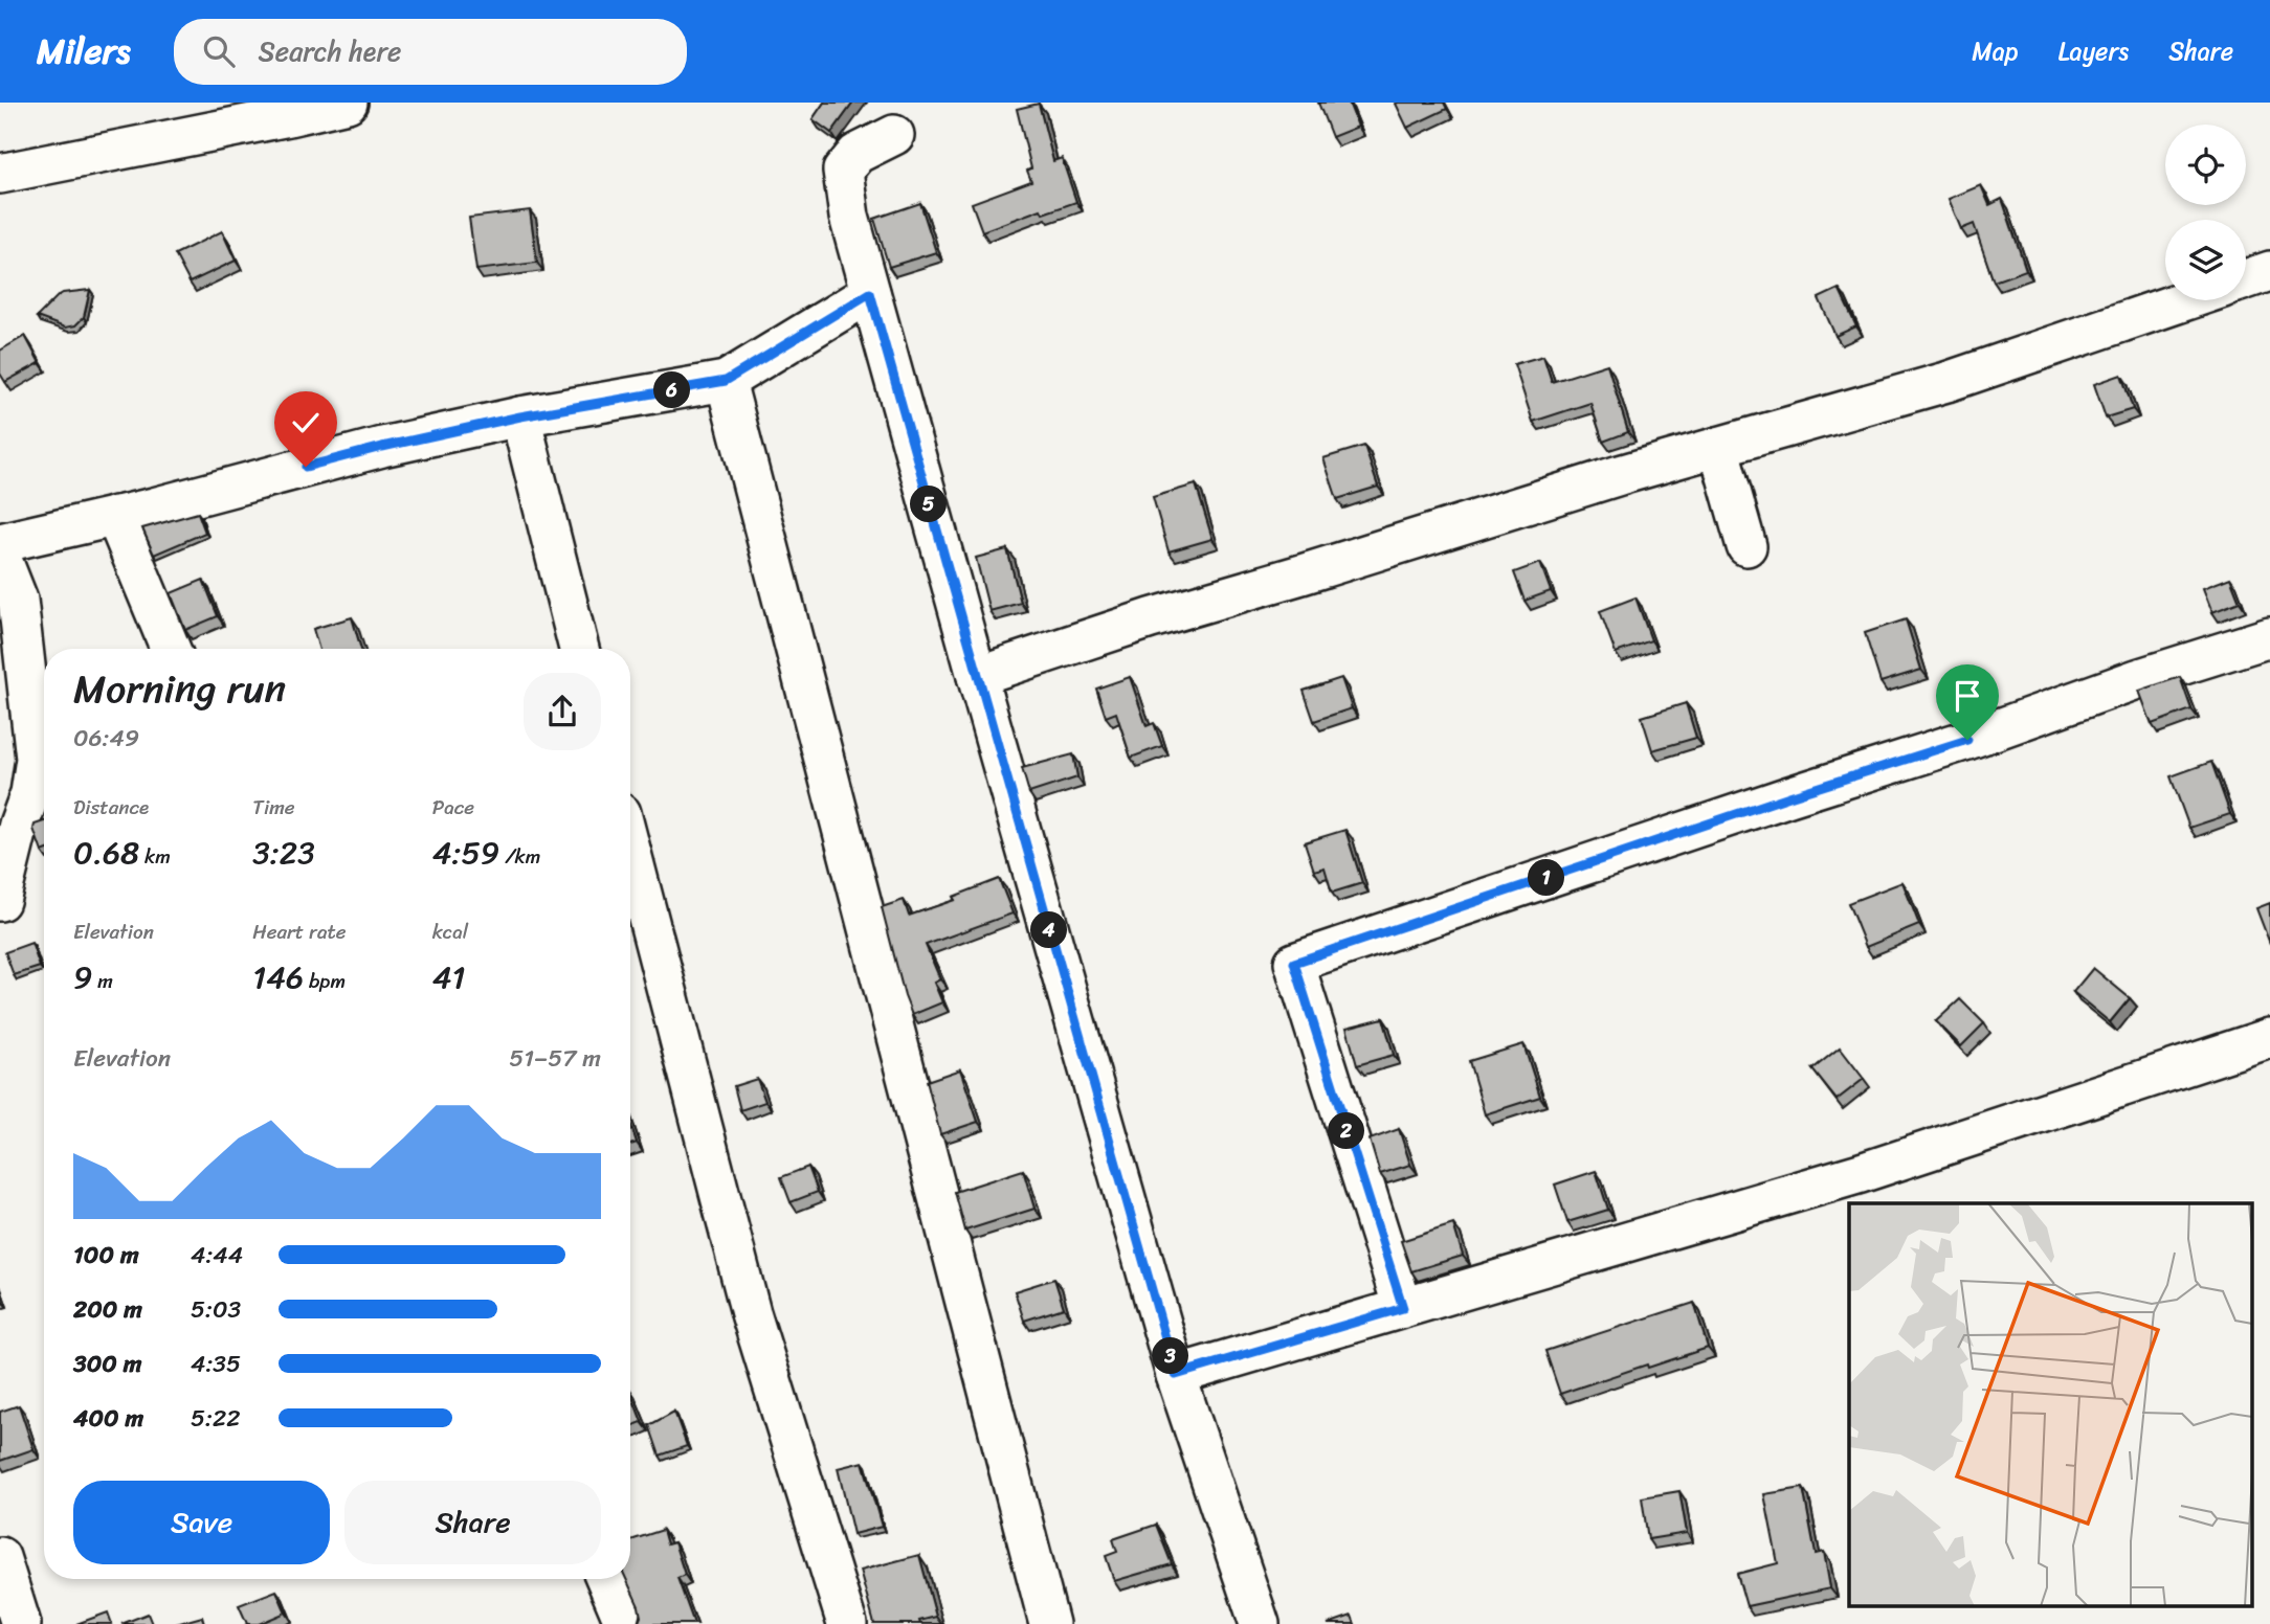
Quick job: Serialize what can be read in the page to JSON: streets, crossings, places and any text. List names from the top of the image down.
{
  "page": {
    "header": "Milers",
    "search": "Search here",
    "nav": ["Map", "Layers", "Share"],
    "pins": [
      "6",
      "5",
      "1",
      "4",
      "2",
      "3"
    ],
    "heading": ["Morning run", "06:49"],
    "stats": [
      ["Distance", "0.68 km"],
      ["Time", "3:23"],
      ["Pace", "4:59 /km"],
      ["Elevation", "9 m"],
      ["Heart rate", "146 bpm"],
      ["kcal", "41"]
    ],
    "chart": ["Elevation", "51–57 m"],
    "list": [
      {
        "name": "100 m",
        "note": "4:44"
      },
      {
        "name": "200 m",
        "note": "5:03"
      },
      {
        "name": "300 m",
        "note": "4:35"
      },
      {
        "name": "400 m",
        "note": "5:22"
      }
    ],
    "buttons": ["Save", "Share"]
  }
}
